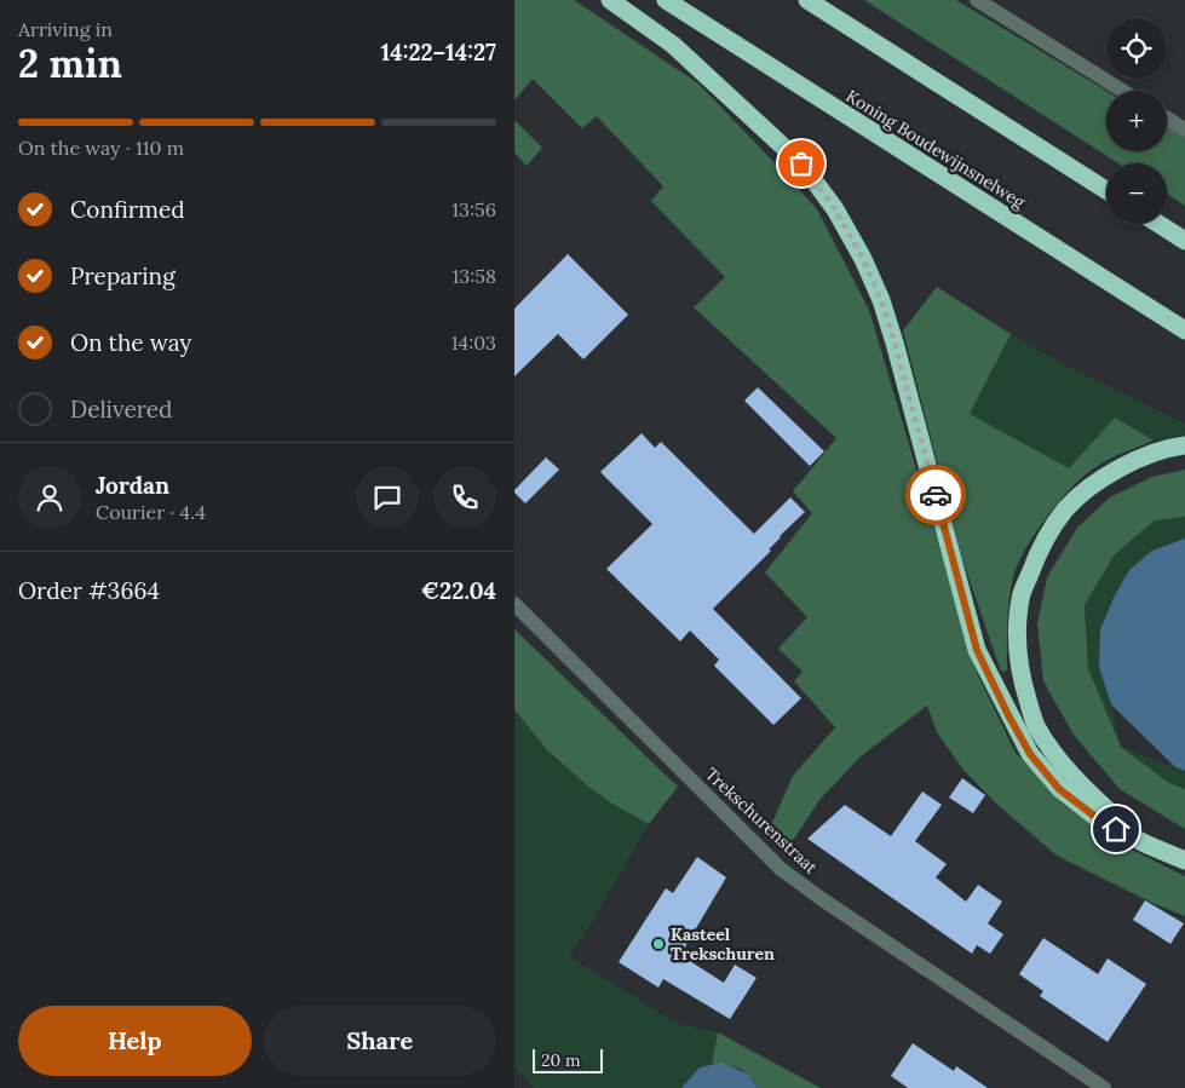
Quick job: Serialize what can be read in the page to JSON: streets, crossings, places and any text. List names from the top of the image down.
{
  "streets": {
    "highway": ["Koning Boudewijnsnelweg"],
    "street": ["Trekschurenstraat"]
  },
  "places": ["Kasteel Trekschuren"],
  "scale_bar": "20 m",
  "page": {
    "heading": ["2 min", "Arriving in", "14:22–14:27"],
    "panel": [
      "Jordan",
      "Courier · 4.4",
      "Order #3664",
      "€22.04"
    ],
    "map_buttons": ["+", "−"],
    "bar": "On the way · 110 m",
    "list": [
      ["Confirmed", "13:56"],
      ["Preparing", "13:58"],
      ["On the way", "14:03"],
      "Delivered"
    ],
    "buttons": ["Help", "Share"],
    "scale": "20 m"
  }
}
